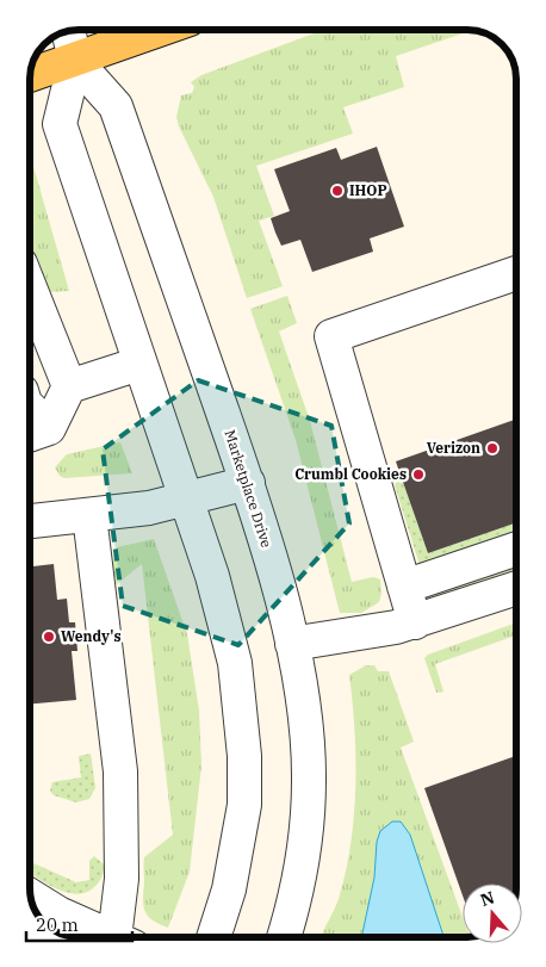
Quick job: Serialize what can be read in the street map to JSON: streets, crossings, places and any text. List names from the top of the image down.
{
  "streets": {
    "street": ["Marketplace Drive"]
  },
  "places": [
    "IHOP",
    "Verizon",
    "Crumbl Cookies",
    "Wendy's"
  ],
  "scale_bar": "20 m",
  "north": "top"
}
